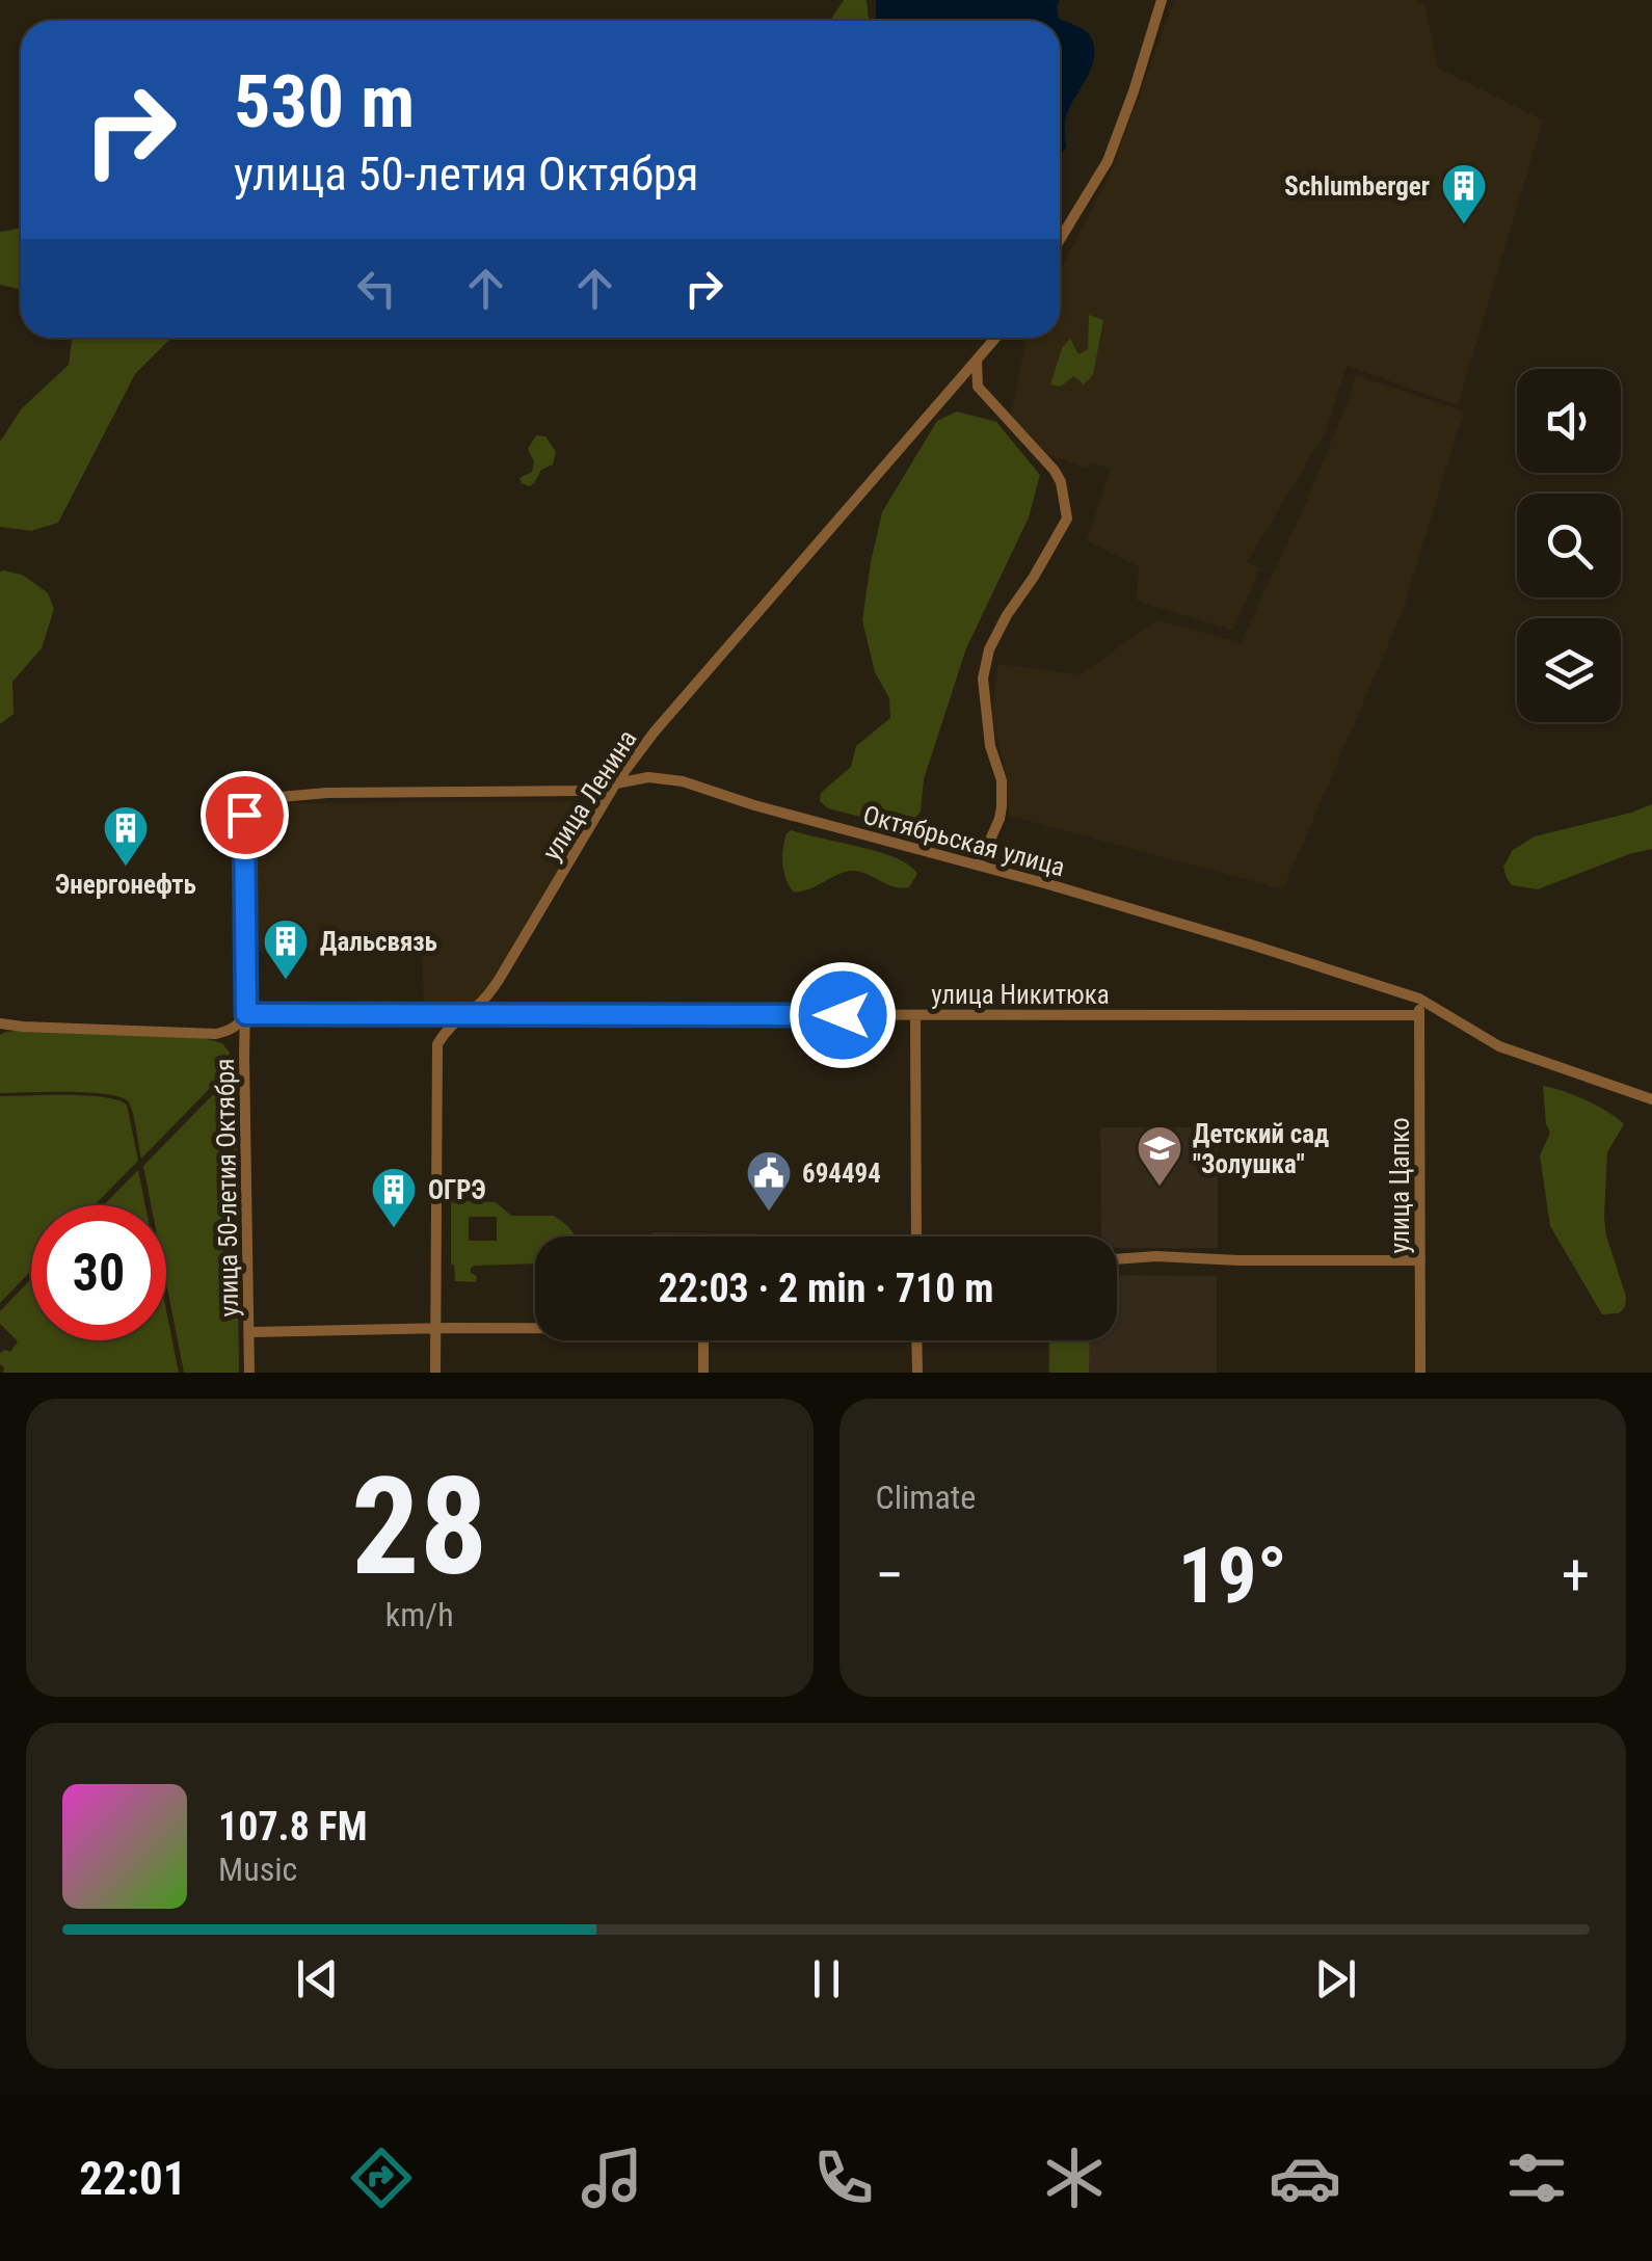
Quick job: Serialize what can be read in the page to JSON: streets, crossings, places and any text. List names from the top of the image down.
{
  "streets": {
    "street": [
      "улица Ленина",
      "Октябрьская улица",
      "улица Никитюка",
      "улица Цапко",
      "улица 50-летия Октября"
    ]
  },
  "crossings": [
    ["улица Ленина", "Октябрьская улица"],
    ["улица Ленина", "улица Никитюка"],
    ["Октябрьская улица", "улица Цапко"],
    ["Октябрьская улица", "улица 50-летия Октября"],
    ["улица Никитюка", "улица Цапко"],
    ["улица Никитюка", "улица 50-летия Октября"]
  ],
  "places": {
    "building": [
      "Schlumberger",
      "Энергонефть",
      "Дальсвязь",
      "ОГРЭ"
    ],
    "school or university": ["Детский сад \"Золушка\""],
    "public building": ["694494"]
  },
  "page": {
    "turn": ["530 m", "улица 50-летия Октября"],
    "limit": "30",
    "trip": "22:03 · 2 min · 710 m",
    "tile": [
      ["28", "km/h"],
      "Climate"
    ],
    "heat": ["−", "19°", "+"],
    "song": ["107.8 FM", "Music"],
    "tabs": "22:01"
  }
}
